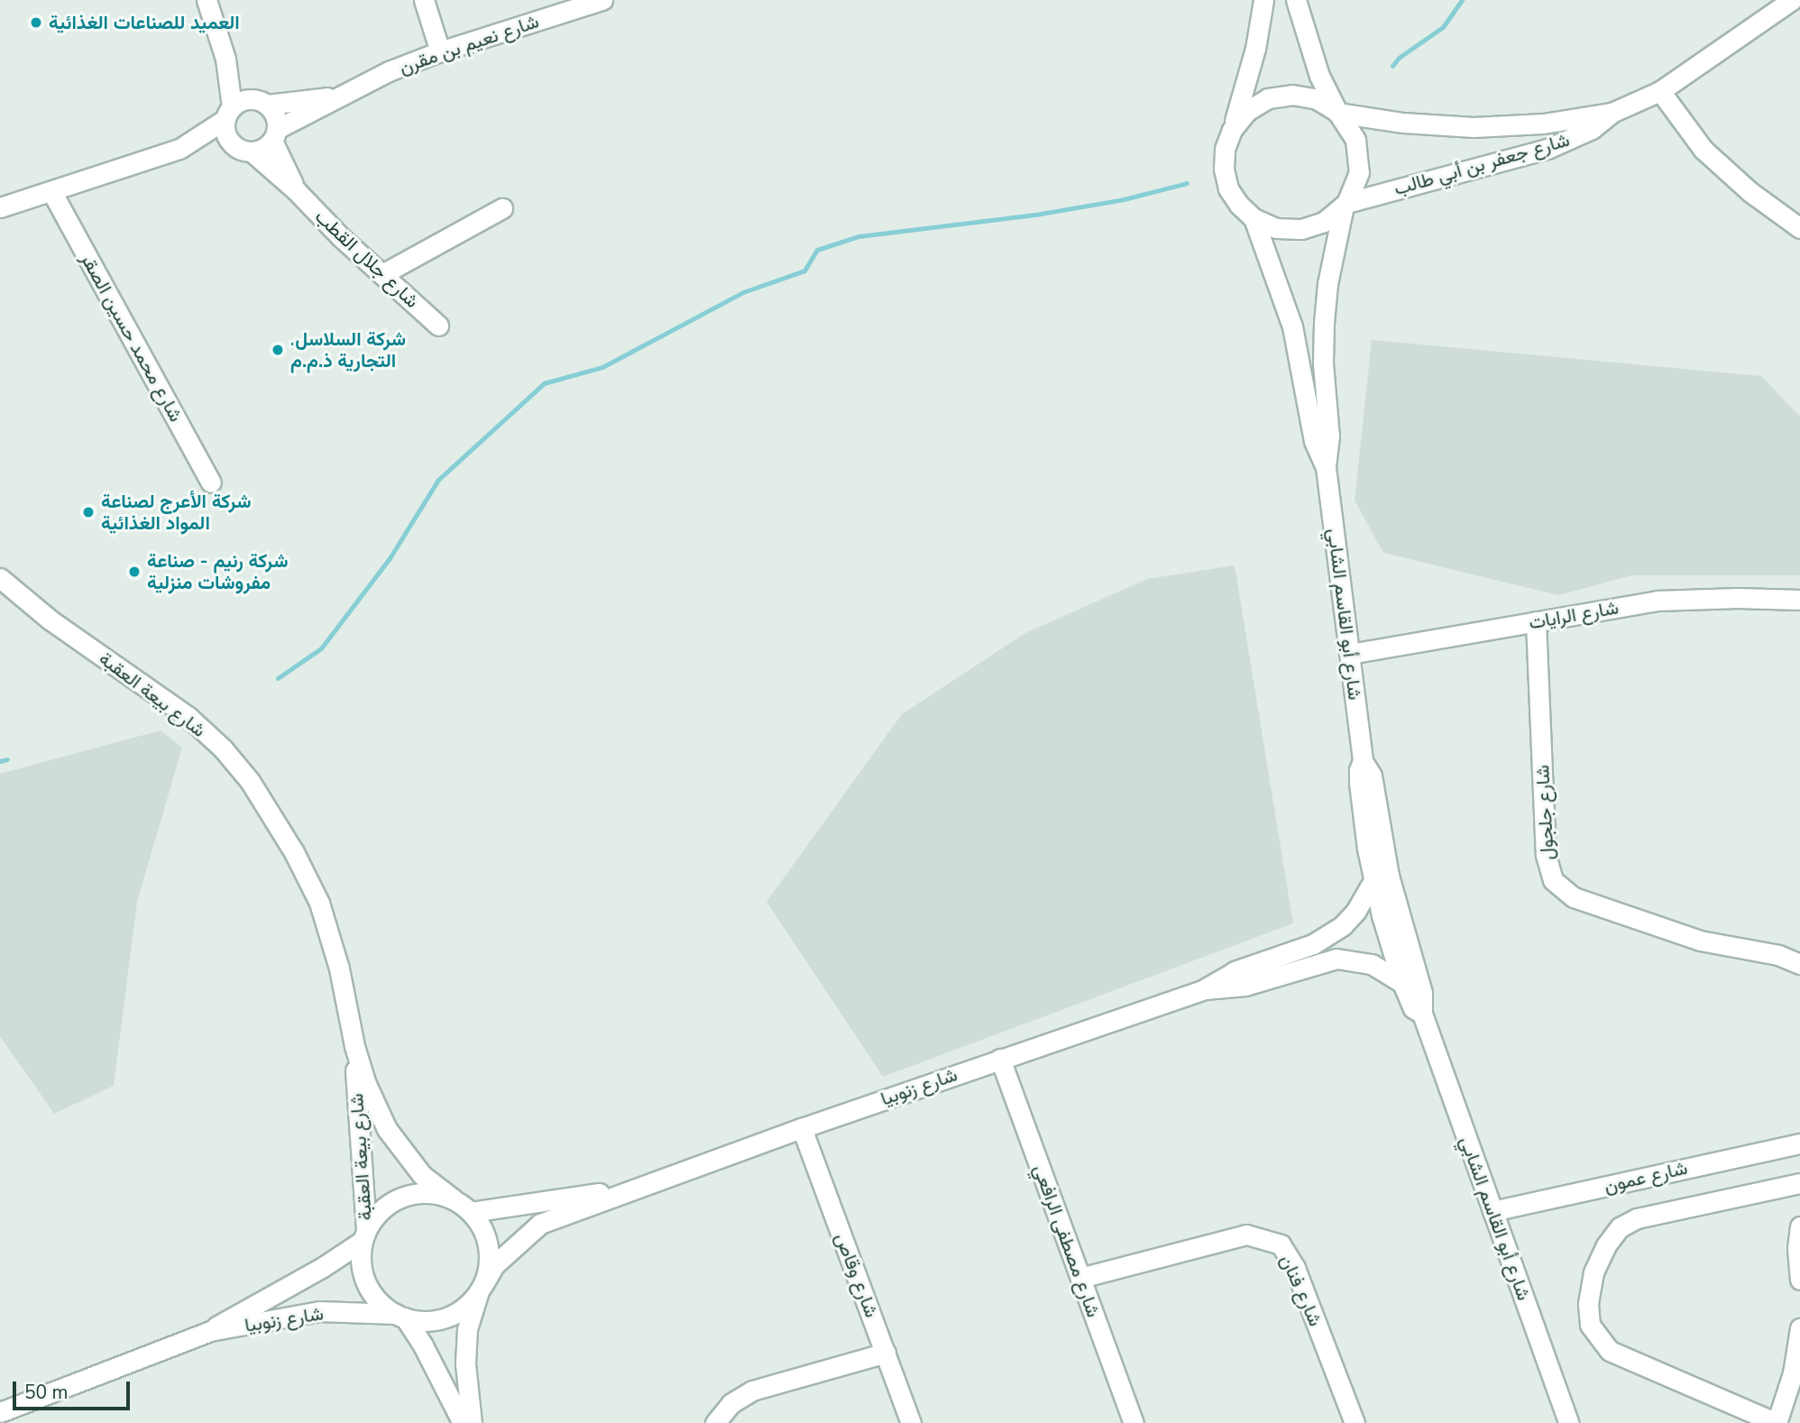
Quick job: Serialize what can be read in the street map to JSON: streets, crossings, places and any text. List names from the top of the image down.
{
  "streets": {
    "street": [
      "شارع نعيم بن مقرن",
      "شارع جعفر بن أبي طالب",
      "شارع جلال القطب",
      "شارع محمد حسين الصقر",
      "شارع أبو القاسم الشابي",
      "شارع الرايات",
      "شارع بيعة العقبة",
      "شارع جلجول",
      "شارع زنوبيا",
      "شارع عمون",
      "شارع مصطفى الرافعي",
      "شارع وقاص",
      "شارع فنان"
    ]
  },
  "crossings": [
    ["شارع نعيم بن مقرن", "شارع جلال القطب"],
    ["شارع جعفر بن أبي طالب", "شارع أبو القاسم الشابي"],
    ["شارع أبو القاسم الشابي", "شارع الرايات"],
    ["شارع أبو القاسم الشابي", "شارع زنوبيا"],
    ["شارع أبو القاسم الشابي", "شارع عمون"],
    ["شارع الرايات", "شارع جلجول"],
    ["شارع بيعة العقبة", "شارع زنوبيا"],
    ["شارع زنوبيا", "شارع مصطفى الرافعي"],
    ["شارع زنوبيا", "شارع وقاص"],
    ["شارع مصطفى الرافعي", "شارع فنان"]
  ],
  "places": [
    "العميد للصناعات الغذائية",
    ".شركة السلاسل التجارية ذ.م.م",
    "شركة الأعرج لصناعة المواد الغذائية",
    "شركة رنيم - صناعة مفروشات منزلية"
  ],
  "scale_bar": "50 m"
}
